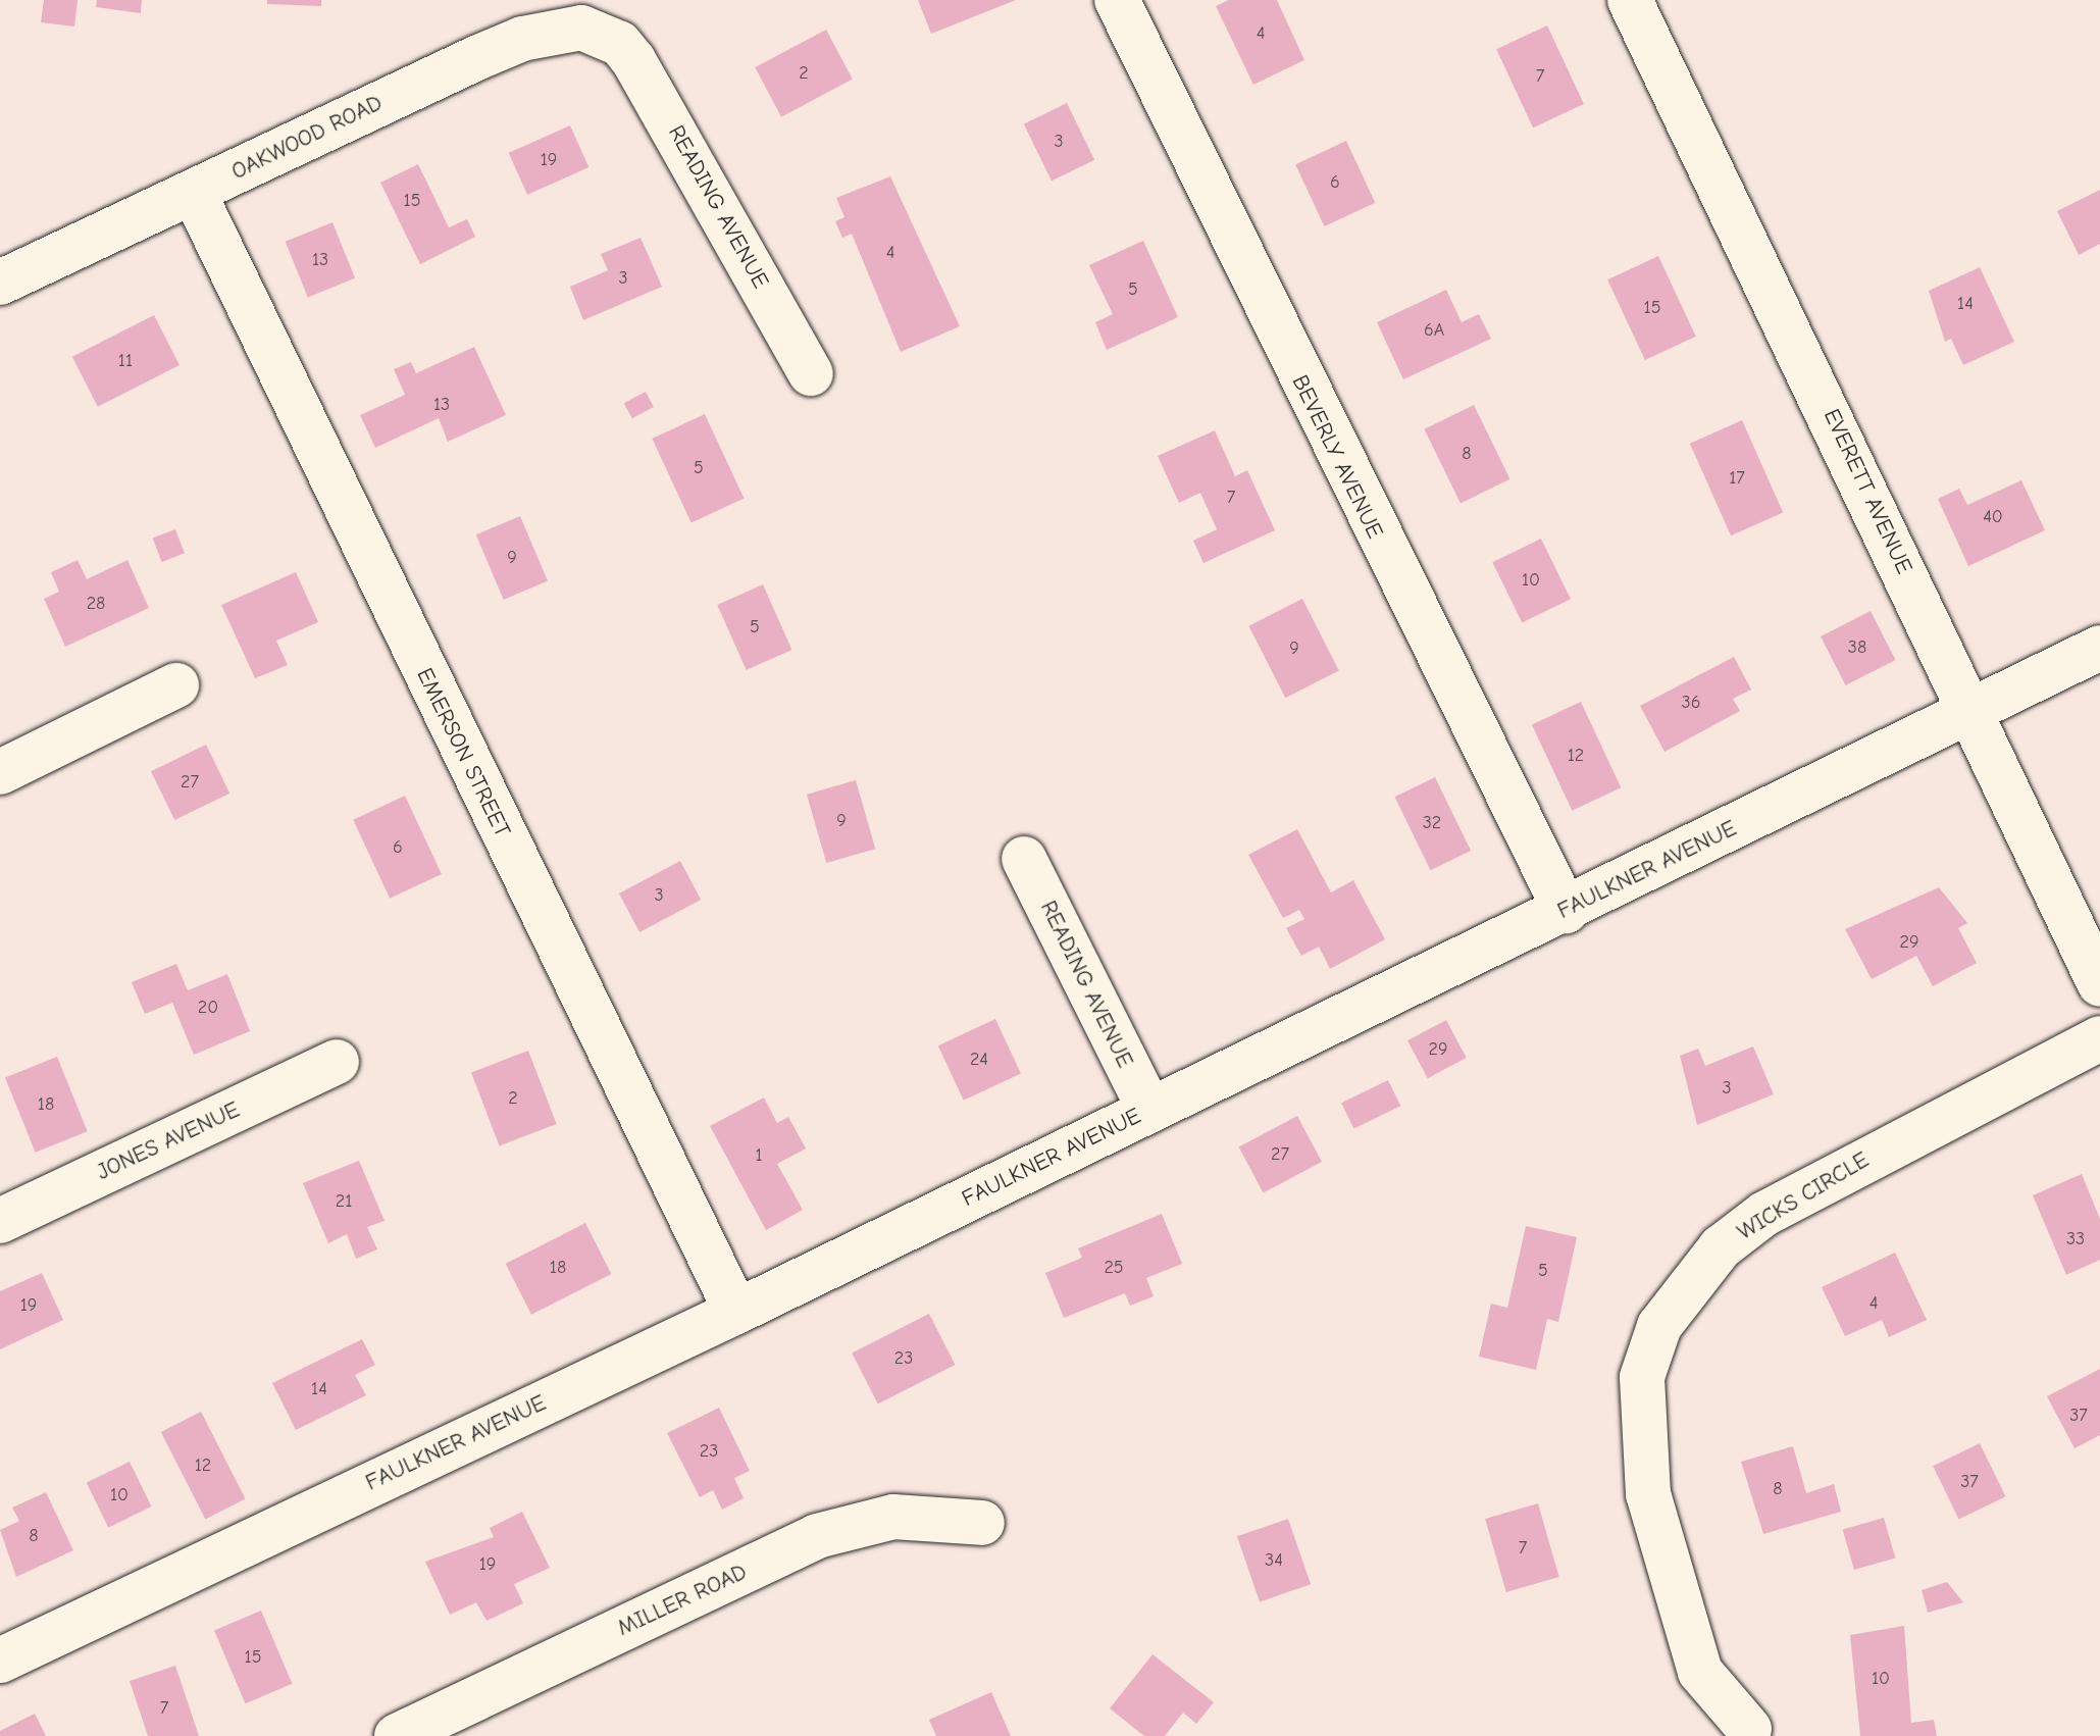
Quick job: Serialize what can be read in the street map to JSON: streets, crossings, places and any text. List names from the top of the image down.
{
  "streets": {
    "street": [
      "OAKWOOD ROAD",
      "READING AVENUE",
      "BEVERLY AVENUE",
      "EVERETT AVENUE",
      "EMERSON STREET",
      "FAULKNER AVENUE",
      "JONES AVENUE",
      "WICKS CIRCLE",
      "MILLER ROAD"
    ]
  },
  "crossings": [
    ["OAKWOOD ROAD", "READING AVENUE"],
    ["OAKWOOD ROAD", "EMERSON STREET"],
    ["READING AVENUE", "FAULKNER AVENUE"],
    ["BEVERLY AVENUE", "FAULKNER AVENUE"],
    ["EVERETT AVENUE", "FAULKNER AVENUE"],
    ["EMERSON STREET", "FAULKNER AVENUE"]
  ],
  "house_numbers": [
    "4",
    "2",
    "7",
    "3",
    "19",
    "6",
    "15",
    "4",
    "13",
    "3",
    "5",
    "14",
    "15",
    "6A",
    "11",
    "13",
    "8",
    "5",
    "17",
    "7",
    "40",
    "9",
    "10",
    "28",
    "5",
    "38",
    "9",
    "36",
    "12",
    "27",
    "9",
    "32",
    "6",
    "3",
    "29",
    "20",
    "29",
    "24",
    "3",
    "2",
    "18",
    "27",
    "1",
    "21",
    "33",
    "18",
    "25",
    "5",
    "4",
    "19",
    "23",
    "14",
    "37",
    "23",
    "12",
    "37",
    "8",
    "10",
    "8",
    "7",
    "34",
    "19",
    "15",
    "10",
    "7"
  ]
}
